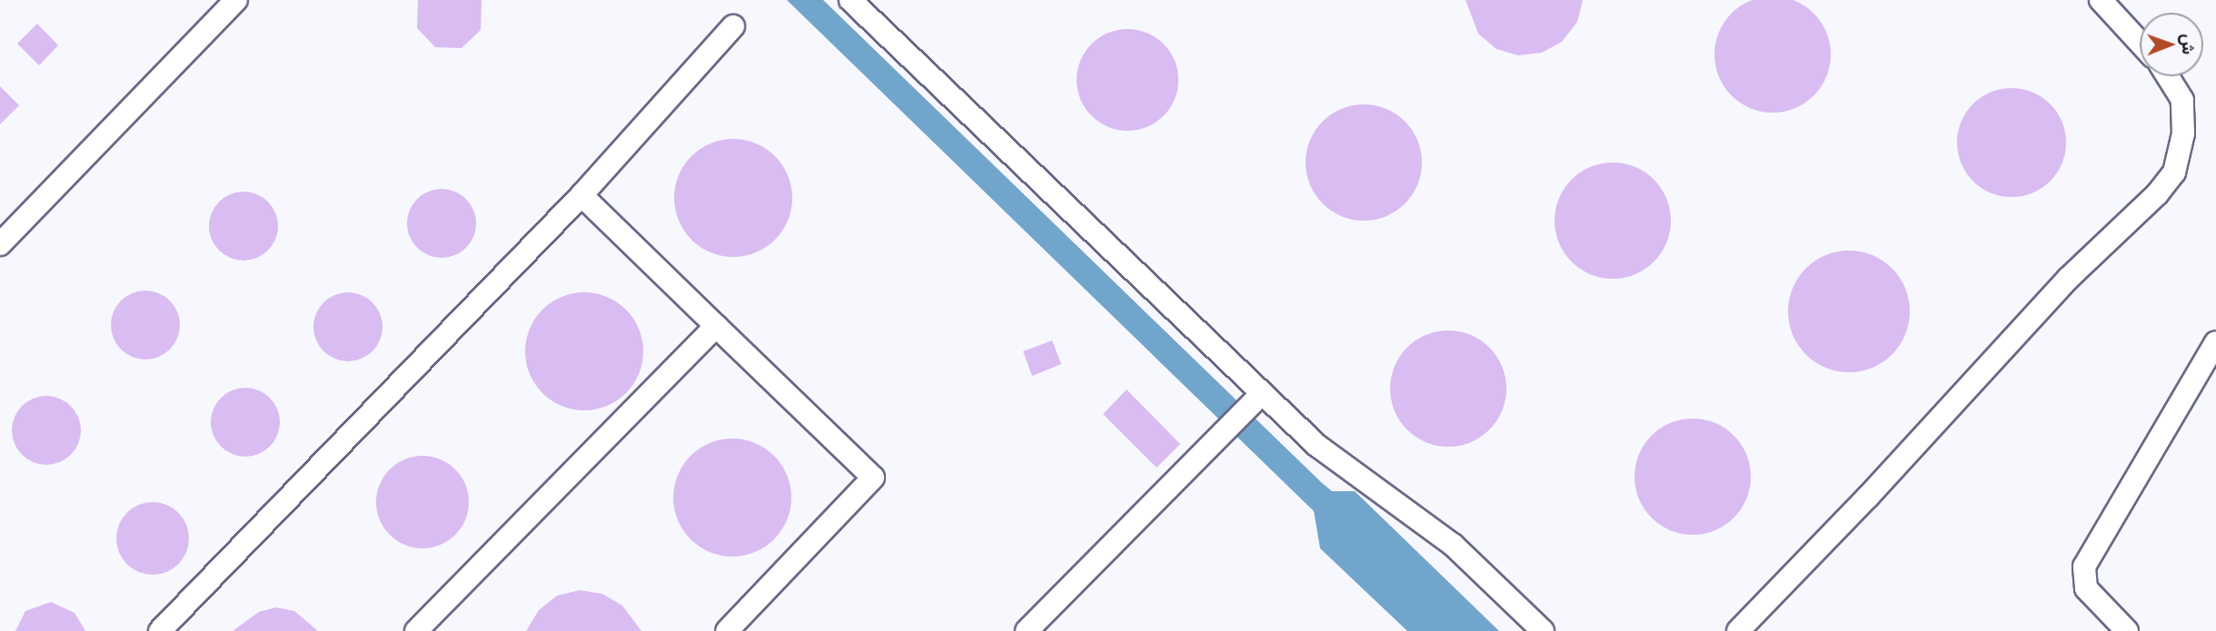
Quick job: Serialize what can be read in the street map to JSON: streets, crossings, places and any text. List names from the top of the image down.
{
  "north": "right"
}
